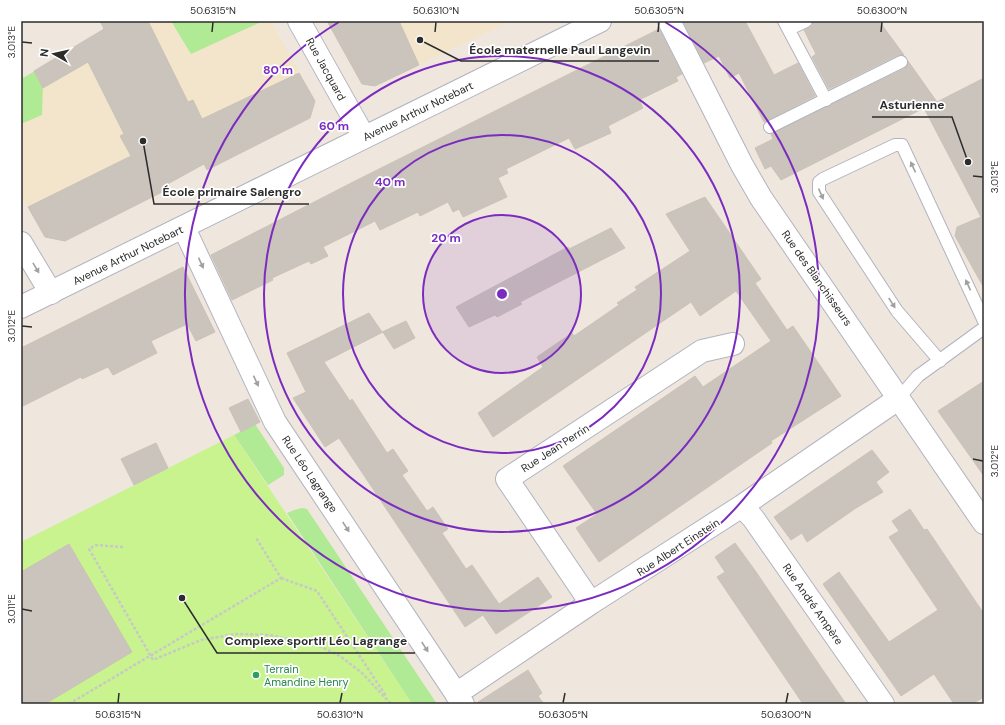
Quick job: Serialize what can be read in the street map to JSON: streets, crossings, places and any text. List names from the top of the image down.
{
  "streets": {
    "street": [
      "Rue Jacquard",
      "Avenue Arthur Notebart",
      "Rue des Blanchisseurs",
      "Rue Jean Perrin",
      "Rue Léo Lagrange",
      "Rue Albert Einstein",
      "Rue André Ampère"
    ]
  },
  "crossings": [
    ["Rue Jacquard", "Avenue Arthur Notebart"],
    ["Avenue Arthur Notebart", "Rue Léo Lagrange"],
    ["Rue des Blanchisseurs", "Rue Albert Einstein"],
    ["Rue Jean Perrin", "Rue Albert Einstein"],
    ["Rue Léo Lagrange", "Rue Albert Einstein"],
    ["Rue Albert Einstein", "Rue André Ampère"]
  ],
  "one_way": ["Rue Léo Lagrange"],
  "places": [
    "École maternelle Paul Langevin",
    "École primaire Salengro",
    "Asturienne",
    "Complexe sportif Léo Lagrange",
    "Terrain Amandine Henry"
  ],
  "north": "left",
  "coordinates": [
    "50.6315°N",
    "50.6310°N",
    "50.6305°N",
    "50.6300°N",
    "3.013°E",
    "3.012°E",
    "3.011°E"
  ],
  "rings": [
    "80 m",
    "60 m",
    "40 m",
    "20 m"
  ]
}
